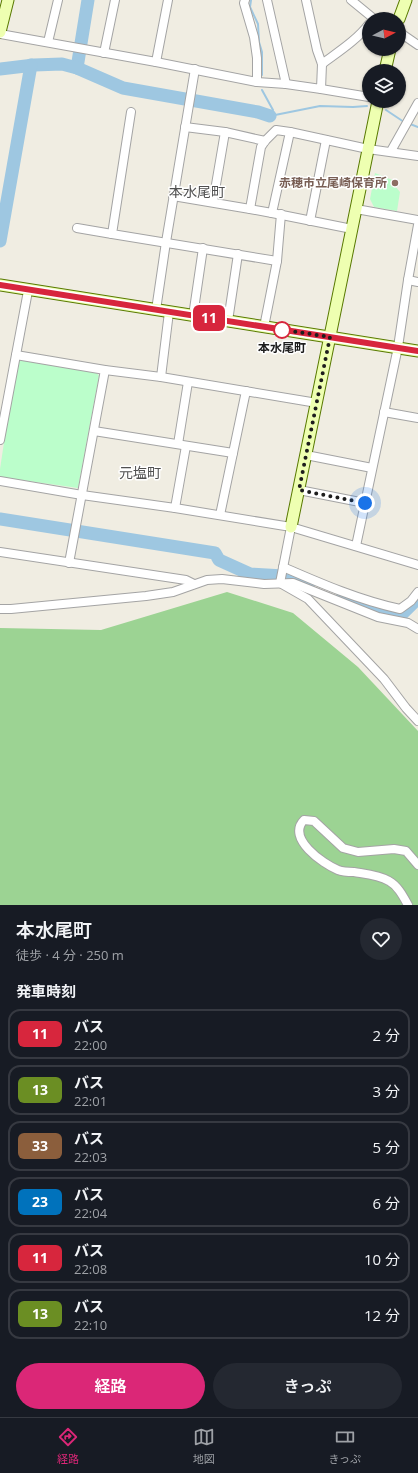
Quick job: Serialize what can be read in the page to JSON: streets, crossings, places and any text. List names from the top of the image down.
{
  "districts": ["本水尾町", "元塩町"],
  "places": ["赤穂市立尾崎保育所", "本水尾町"],
  "lines": ["bus line 11"],
  "north": "right",
  "page": {
    "on_map": "11",
    "heading": [
      ["本水尾町", "徒歩 · 4 分 · 250 m"],
      "発車時刻"
    ],
    "list": [
      {
        "mark": "11",
        "name": "バス",
        "note": "22:00",
        "value": "2 分"
      },
      {
        "mark": "13",
        "name": "バス",
        "note": "22:01",
        "value": "3 分"
      },
      {
        "mark": "33",
        "name": "バス",
        "note": "22:03",
        "value": "5 分"
      },
      {
        "mark": "23",
        "name": "バス",
        "note": "22:04",
        "value": "6 分"
      },
      {
        "mark": "11",
        "name": "バス",
        "note": "22:08",
        "value": "10 分"
      },
      {
        "mark": "13",
        "name": "バス",
        "note": "22:10",
        "value": "12 分"
      }
    ],
    "buttons": ["経路", "きっぷ"],
    "tabs": ["経路", "地図", "きっぷ"]
  }
}
